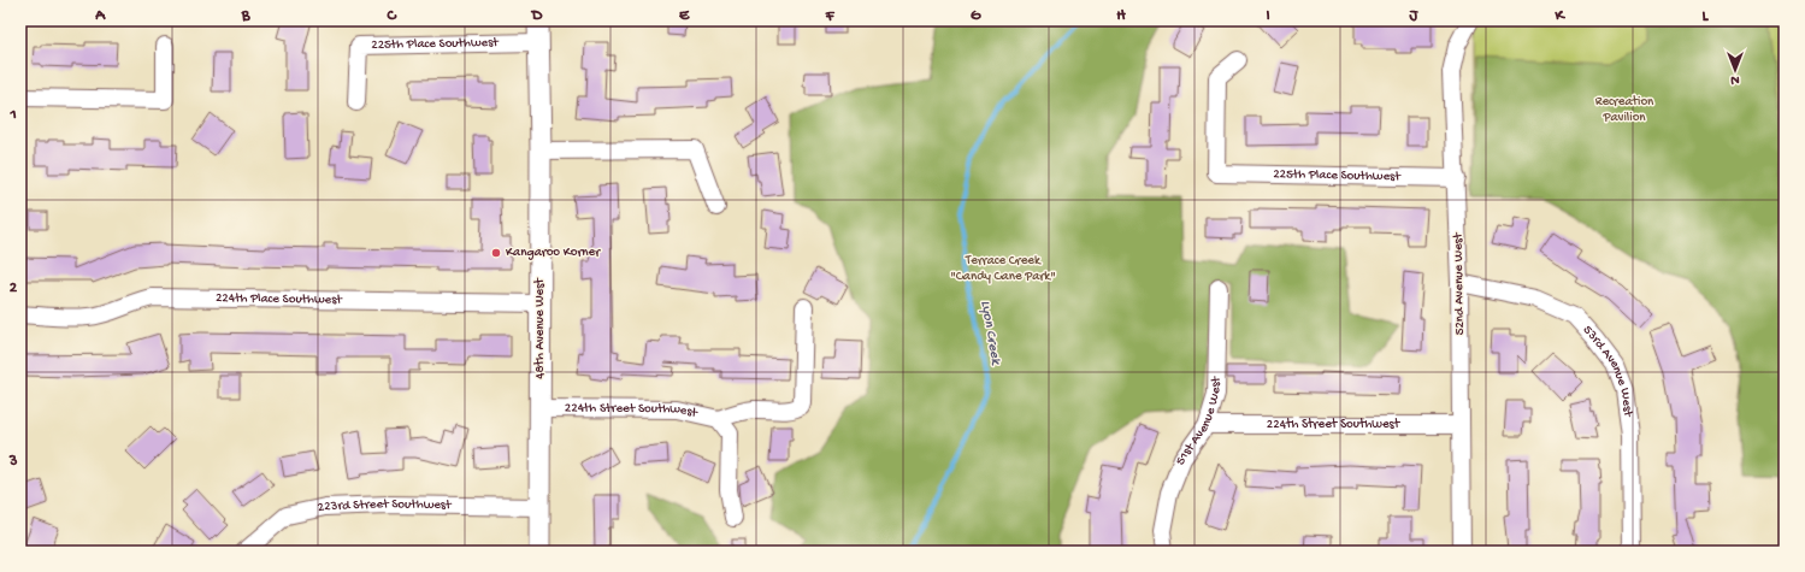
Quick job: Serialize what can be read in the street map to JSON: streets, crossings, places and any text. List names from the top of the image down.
{
  "streets": {
    "main road": ["48th Avenue West"],
    "street": [
      "225th Place Southwest",
      "52nd Avenue West",
      "224th Place Southwest",
      "53rd Avenue West",
      "224th Street Southwest",
      "51st Avenue West",
      "223rd Street Southwest"
    ]
  },
  "crossings": [
    ["225th Place Southwest", "52nd Avenue West"],
    ["225th Place Southwest", "48th Avenue West"],
    ["52nd Avenue West", "53rd Avenue West"],
    ["52nd Avenue West", "224th Street Southwest"],
    ["224th Place Southwest", "48th Avenue West"],
    ["48th Avenue West", "224th Street Southwest"],
    ["48th Avenue West", "223rd Street Southwest"],
    ["224th Street Southwest", "51st Avenue West"]
  ],
  "water": ["Lyon Creek"],
  "parks": ["Recreation Pavilion", "Terrace Creek \"Candy Cane Park\""],
  "places": ["Kangaroo Korner"],
  "north": "bottom",
  "grid": {
    "columns": [
      "A",
      "B",
      "C",
      "D",
      "E",
      "F",
      "G",
      "H",
      "I",
      "J",
      "K",
      "L"
    ],
    "rows": ["1", "2", "3"]
  }
}
